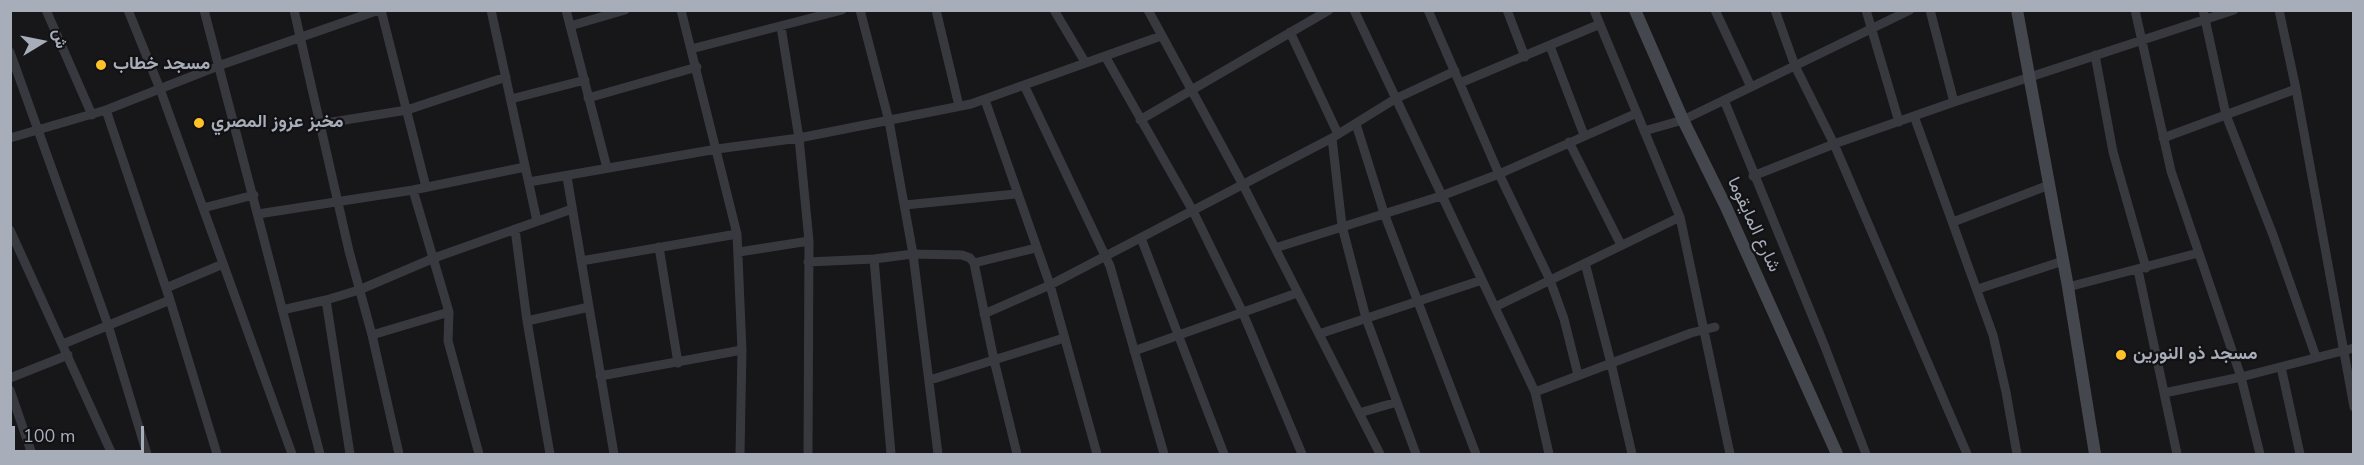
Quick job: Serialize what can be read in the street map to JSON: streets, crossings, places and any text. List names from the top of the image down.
{
  "streets": {
    "street": ["شارع المايقوما"]
  },
  "places": ["مسجد خطاب", "مخبز عزوز المصري", "مسجد ذو النورين"],
  "scale_bar": "100 m",
  "north": "right"
}
